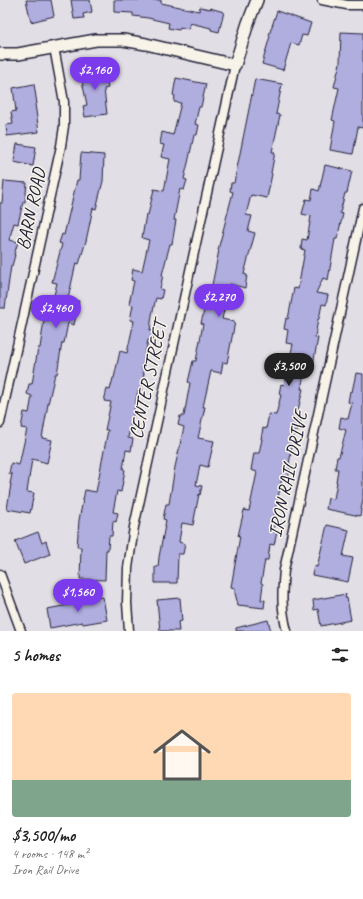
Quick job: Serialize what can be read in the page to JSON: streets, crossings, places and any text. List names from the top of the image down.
{
  "streets": {
    "street": ["BARN ROAD", "CENTER STREET", "IRON RAIL DRIVE"]
  },
  "page": {
    "price": [
      "$2,160",
      "$2,270",
      "$2,460",
      "$3,500",
      "$1,560"
    ],
    "heading": "5 homes",
    "list": [
      {
        "name": "$3,500/mo",
        "note": "4 rooms · 148 m² · Iron Rail Drive"
      }
    ]
  }
}
